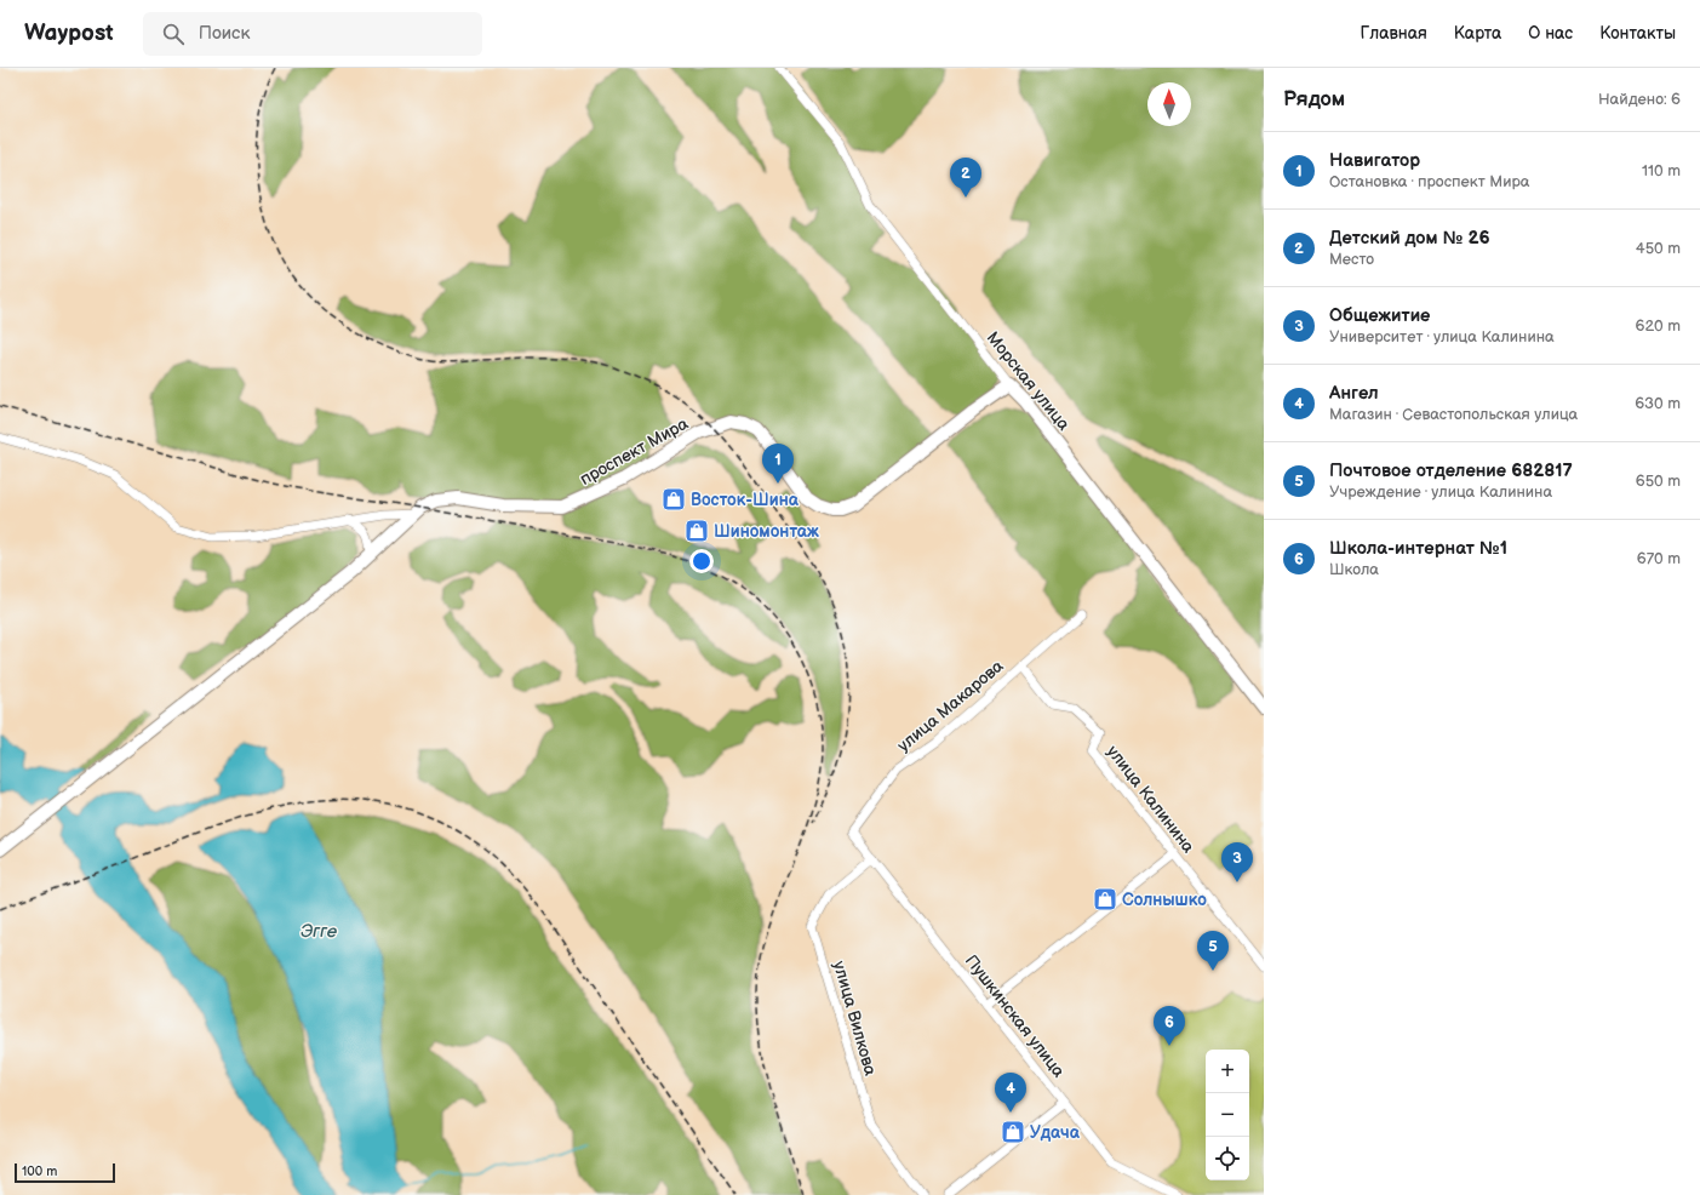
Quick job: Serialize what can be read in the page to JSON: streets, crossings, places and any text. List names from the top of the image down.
{
  "streets": {
    "main road": ["Морская улица", "проспект Мира"],
    "street": [
      "улица Макарова",
      "улица Калинина",
      "Пушкинская улица",
      "улица Вилкова"
    ]
  },
  "crossings": [
    ["Морская улица", "проспект Мира"],
    ["улица Макарова", "улица Калинина"],
    ["улица Макарова", "Пушкинская улица"],
    ["Пушкинская улица", "улица Вилкова"]
  ],
  "water": ["Эгге"],
  "places": {
    "shop": [
      "Восток-Шина",
      "Шиномонтаж",
      "Солнышко",
      "Удача"
    ]
  },
  "scale_bar": "100 m",
  "north": "top",
  "page": {
    "header": "Waypost",
    "search": "Поиск",
    "nav": [
      "Главная",
      "Карта",
      "О нас",
      "Контакты"
    ],
    "heading": ["Рядом", "Найдено: 6"],
    "list": [
      {
        "mark": "1",
        "name": "Навигатор",
        "note": "Остановка · проспект Мира",
        "value": "110 m"
      },
      {
        "mark": "2",
        "name": "Детский дом № 26",
        "note": "Место",
        "value": "450 m"
      },
      {
        "mark": "3",
        "name": "Общежитие",
        "note": "Университет · улица Калинина",
        "value": "620 m"
      },
      {
        "mark": "4",
        "name": "Ангел",
        "note": "Магазин · Севастопольская улица",
        "value": "630 m"
      },
      {
        "mark": "5",
        "name": "Почтовое отделение 682817",
        "note": "Учреждение · улица Калинина",
        "value": "650 m"
      },
      {
        "mark": "6",
        "name": "Школа-интернат №1",
        "note": "Школа",
        "value": "670 m"
      }
    ],
    "pins": [
      "2",
      "1",
      "3",
      "5",
      "6",
      "4"
    ],
    "map_buttons": ["+", "−"],
    "scale": "100 m"
  }
}
